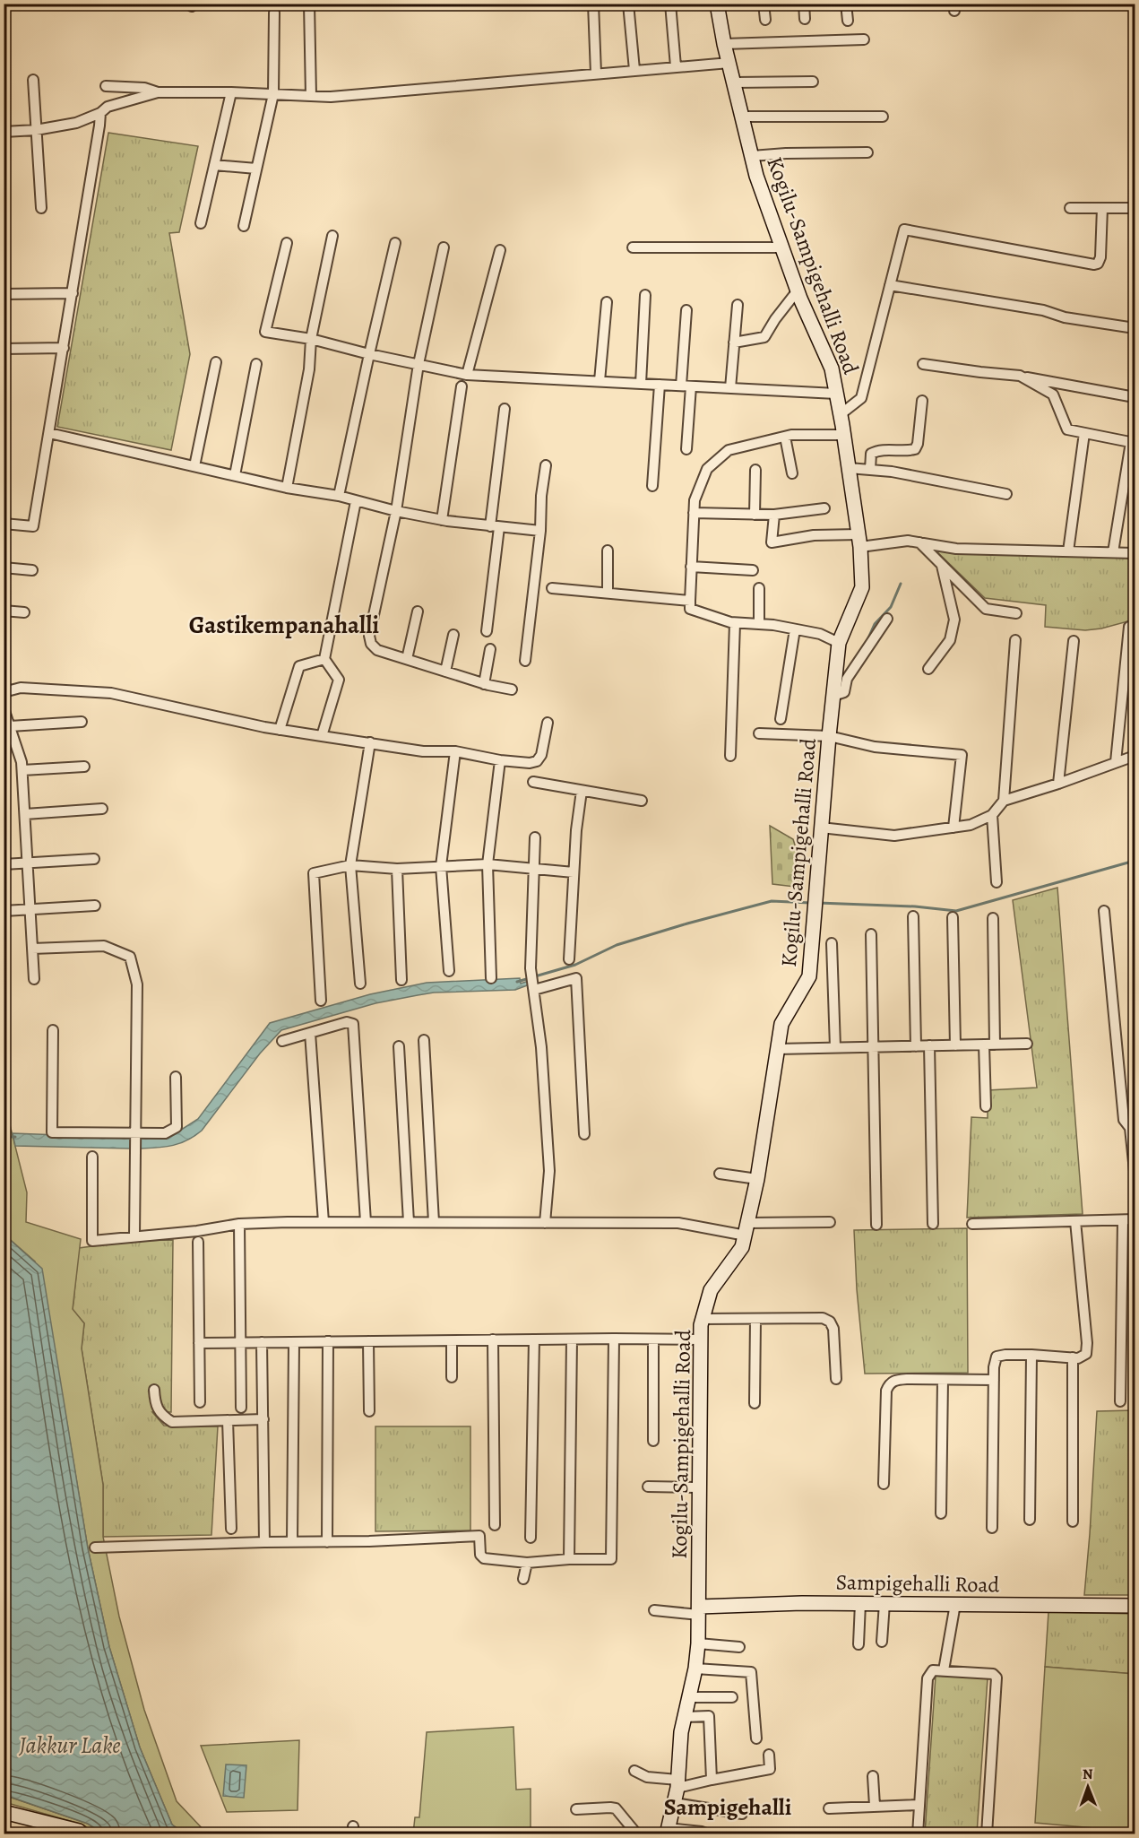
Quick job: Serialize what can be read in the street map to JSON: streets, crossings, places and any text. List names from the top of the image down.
{
  "streets": {
    "street": ["Kogilu-Sampigehalli Road", "Sampigehalli Road"]
  },
  "crossings": [
    ["Kogilu-Sampigehalli Road", "Sampigehalli Road"]
  ],
  "districts": ["Gastikempanahalli", "Sampigehalli"],
  "water": ["Jakkur Lake"],
  "north": "top"
}
